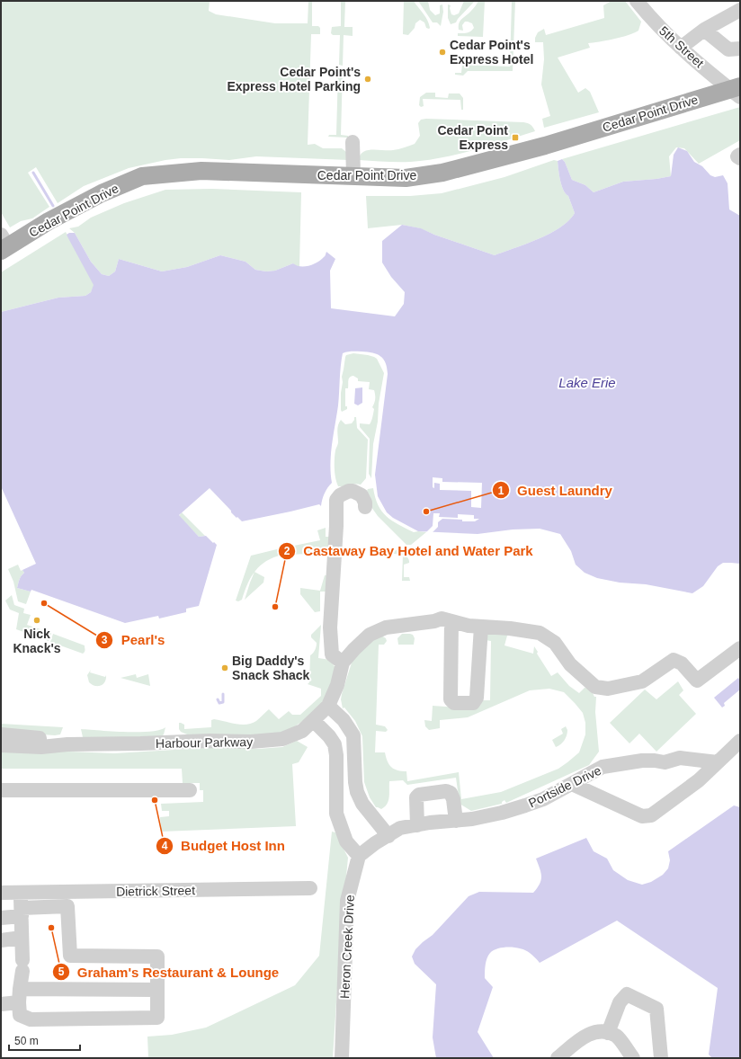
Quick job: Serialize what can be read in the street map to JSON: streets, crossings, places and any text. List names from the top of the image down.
{
  "streets": {
    "main road": ["Cedar Point Drive"],
    "street": [
      "5th Street",
      "Harbour Parkway",
      "Portside Drive",
      "Dietrick Street",
      "Heron Creek Drive"
    ]
  },
  "crossings": [
    ["5th Street", "Cedar Point Drive"],
    ["Portside Drive", "Heron Creek Drive"]
  ],
  "water": ["Lake Erie"],
  "places": {
    "other": [
      "Cedar Point's Express Hotel",
      "Cedar Point's Express Hotel Parking",
      "Guest Laundry",
      "Pearl's",
      "Castaway Bay Hotel and Water Park",
      "Nick Knack's",
      "Big Daddy's Snack Shack",
      "Budget Host Inn",
      "Graham's Restaurant & Lounge"
    ],
    "transit": ["Cedar Point Express"]
  },
  "scale_bar": "50 m"
}
